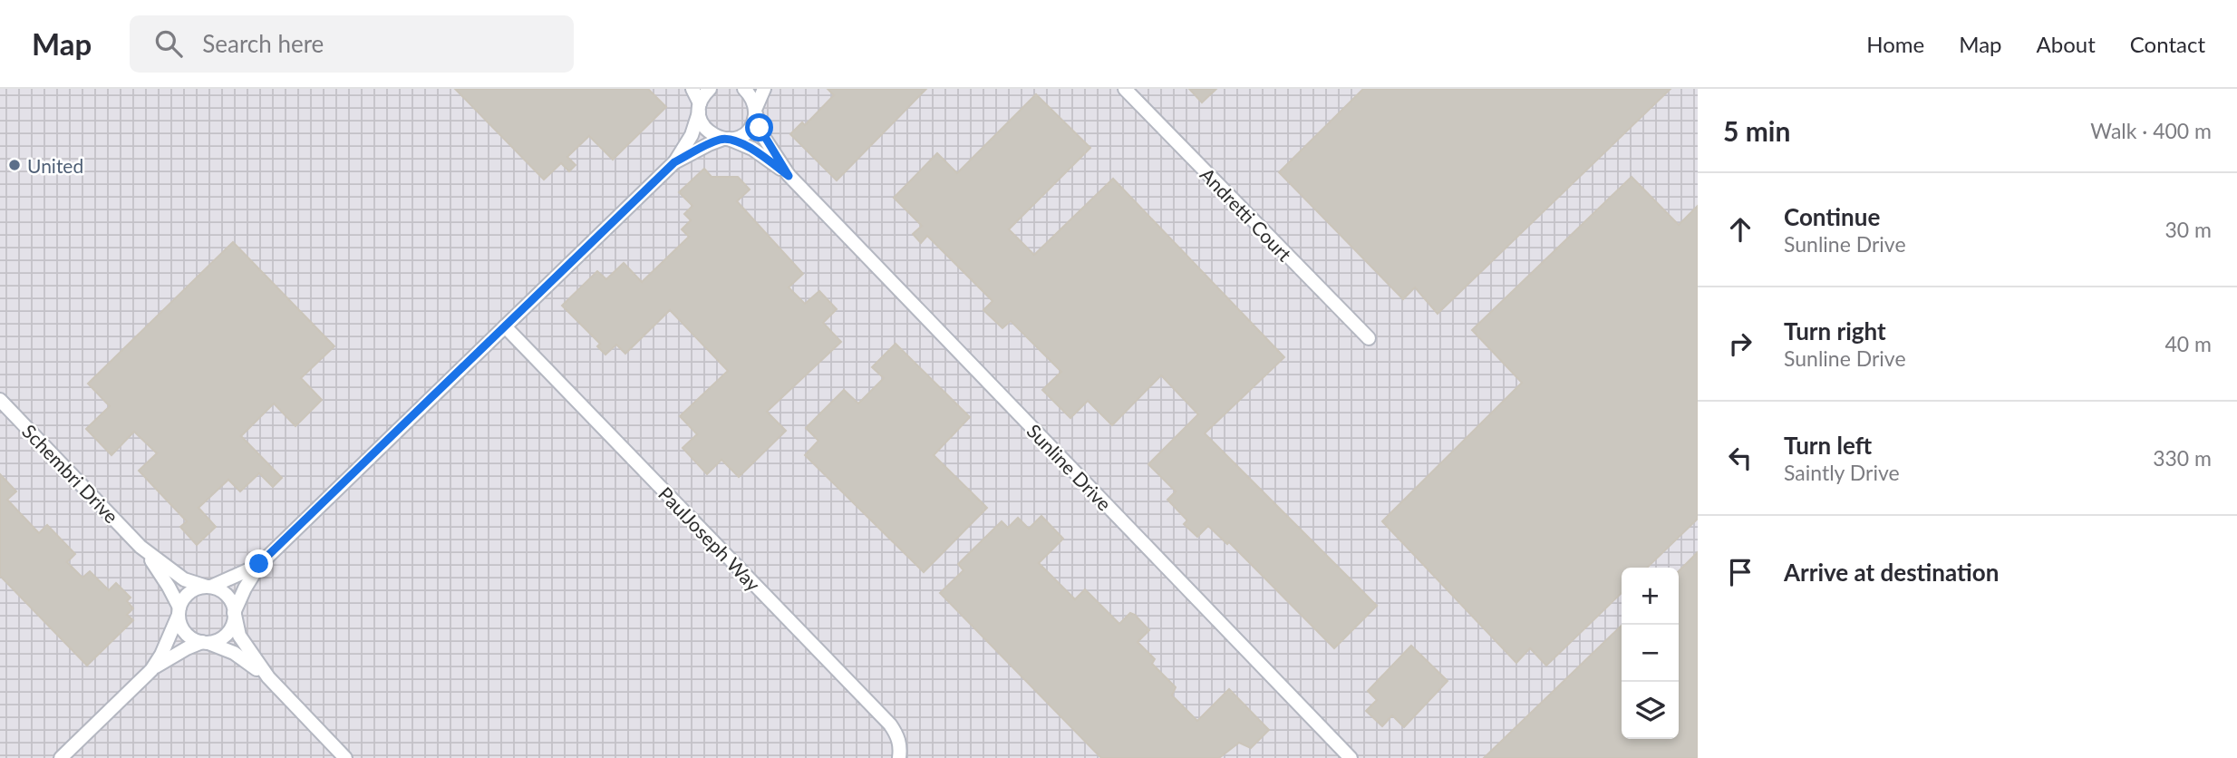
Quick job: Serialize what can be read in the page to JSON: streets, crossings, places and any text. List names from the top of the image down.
{
  "streets": {
    "street": [
      "Andretti Court",
      "Sunline Drive",
      "Schembri Drive",
      "PaulJoseph Way"
    ]
  },
  "places": ["United"],
  "page": {
    "header": "Map",
    "search": "Search here",
    "nav": [
      "Home",
      "Map",
      "About",
      "Contact"
    ],
    "heading": ["5 min", "Walk · 400 m"],
    "list": [
      ["Continue", "Sunline Drive", "30 m"],
      ["Turn right", "Sunline Drive", "40 m"],
      ["Turn left", "Saintly Drive", "330 m"],
      "Arrive at destination"
    ],
    "map_buttons": ["+", "−"]
  }
}
